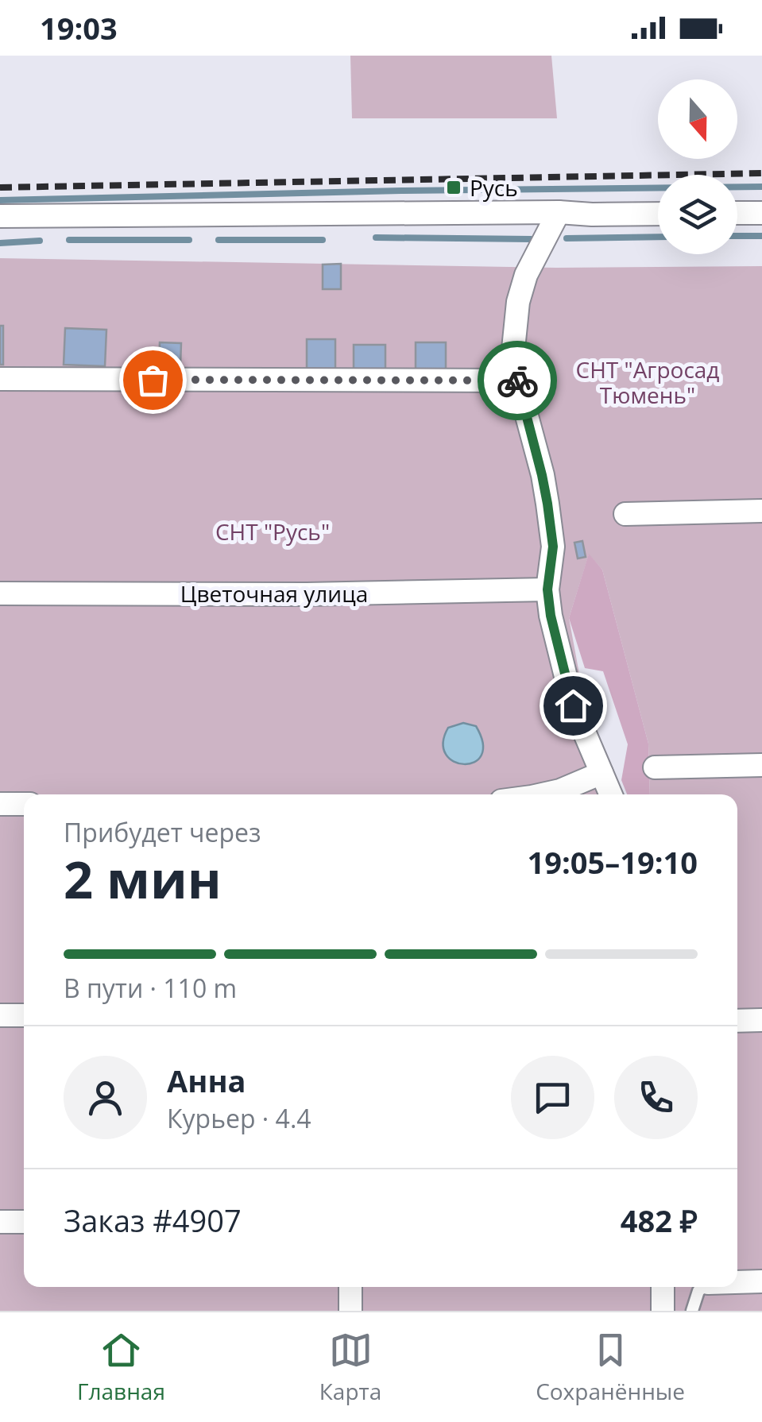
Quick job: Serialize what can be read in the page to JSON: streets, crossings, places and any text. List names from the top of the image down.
{
  "streets": {
    "street": ["Цветочная улица"]
  },
  "parks": ["СНТ \"Агросад Тюмень\"", "СНТ \"Русь\""],
  "places": {
    "transit": ["Русь"]
  },
  "north": "bottom",
  "page": {
    "status": "19:03",
    "heading": ["2 мин", "Прибудет через", "19:05–19:10"],
    "panel": [
      "Анна",
      "Курьер · 4.4",
      "Заказ #4907",
      "482 ₽"
    ],
    "bar": "В пути · 110 m",
    "tabs": ["Главная", "Карта", "Сохранённые"]
  }
}
